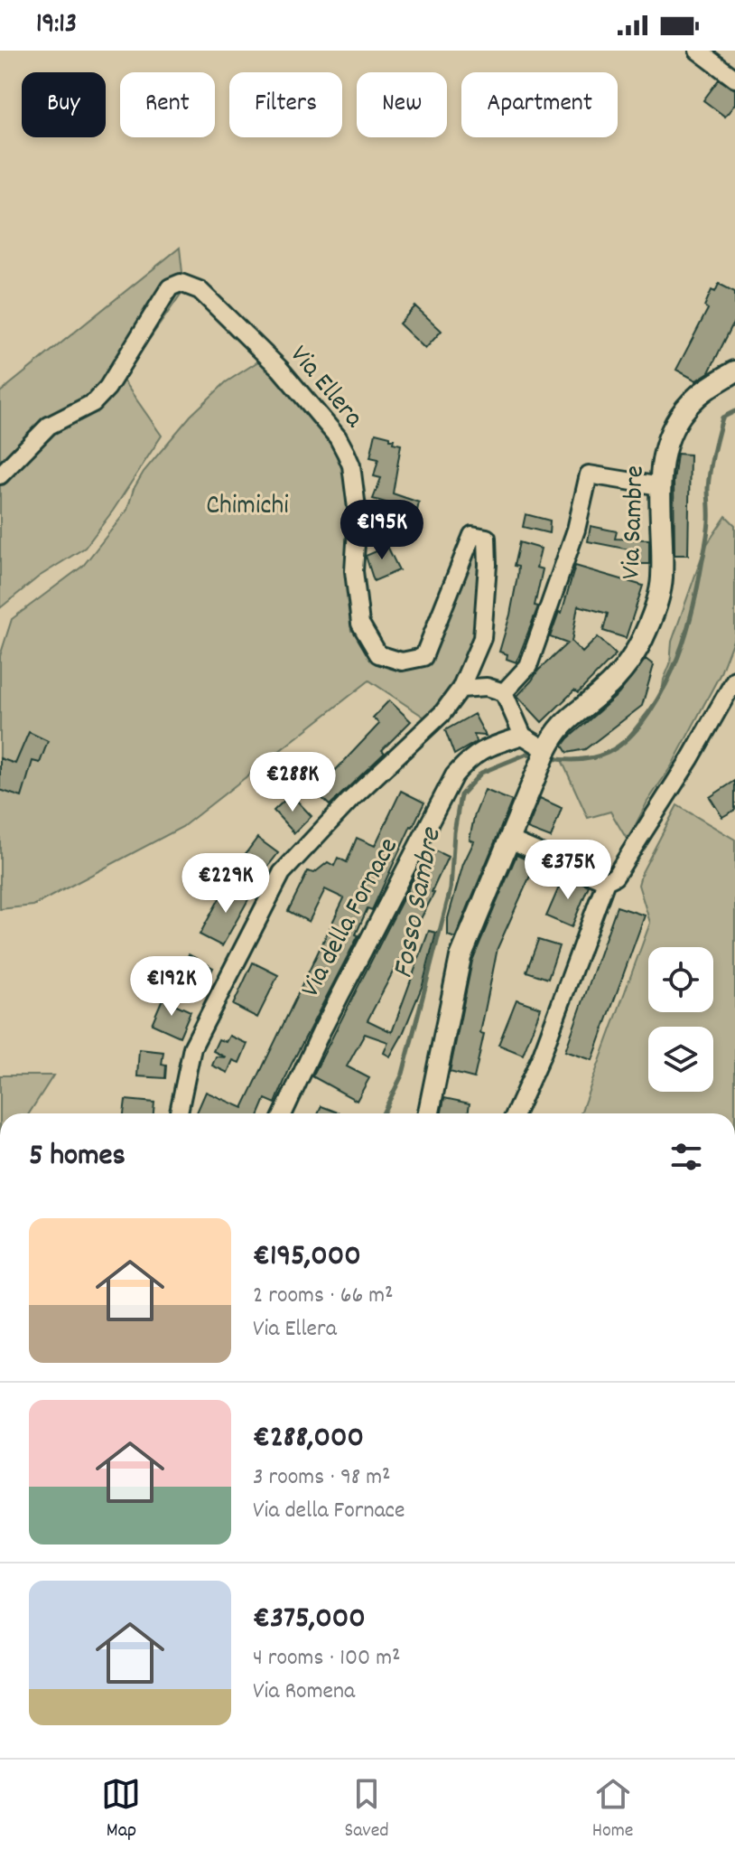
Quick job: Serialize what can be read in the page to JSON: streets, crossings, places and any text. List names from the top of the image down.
{
  "streets": {
    "street": ["Via Ellera", "Via Sambre", "Via della Fornace"]
  },
  "water": ["Fosso Sambre"],
  "parks": ["Chimichi"],
  "page": {
    "status": "19:13",
    "chip": [
      "Buy",
      "Rent",
      "Filters",
      "New",
      "Apartment"
    ],
    "price": [
      "€195K",
      "€288K",
      "€375K",
      "€229K",
      "€192K"
    ],
    "heading": "5 homes",
    "list": [
      {
        "name": "€195,000",
        "note": "2 rooms · 66 m² · Via Ellera"
      },
      {
        "name": "€288,000",
        "note": "3 rooms · 98 m² · Via della Fornace"
      },
      {
        "name": "€375,000",
        "note": "4 rooms · 100 m² · Via Romena"
      }
    ],
    "tabs": ["Map", "Saved", "Home"]
  }
}
